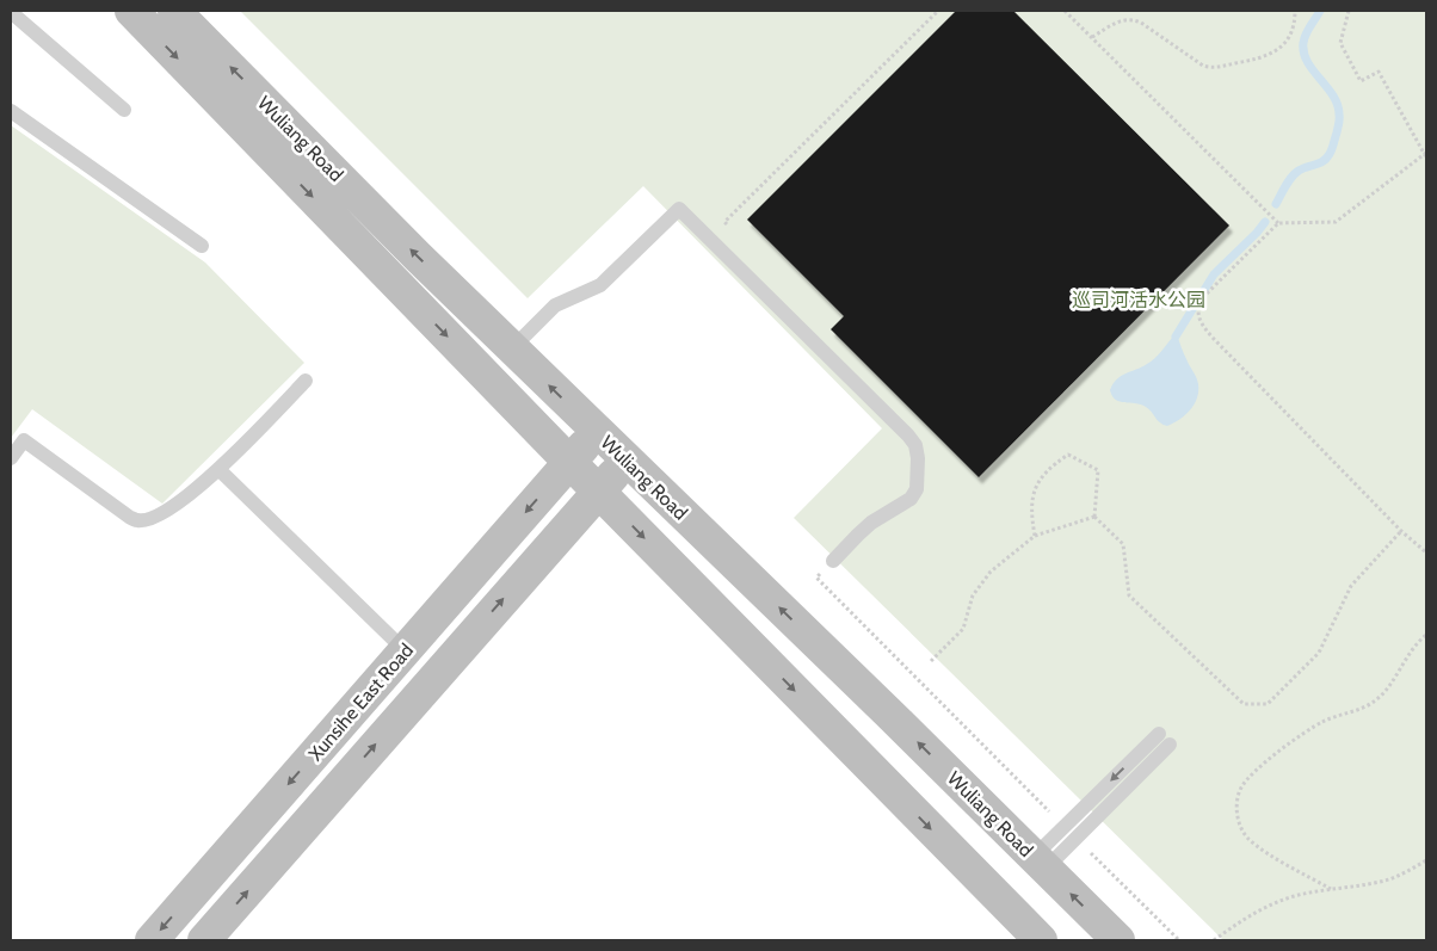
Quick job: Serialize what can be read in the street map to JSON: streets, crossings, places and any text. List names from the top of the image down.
{
  "streets": {
    "main road": ["Wuliang Road", "Xunsihe East Road"]
  },
  "crossings": [
    ["Wuliang Road", "Xunsihe East Road"]
  ],
  "parks": ["巡司河活水公园"]
}
